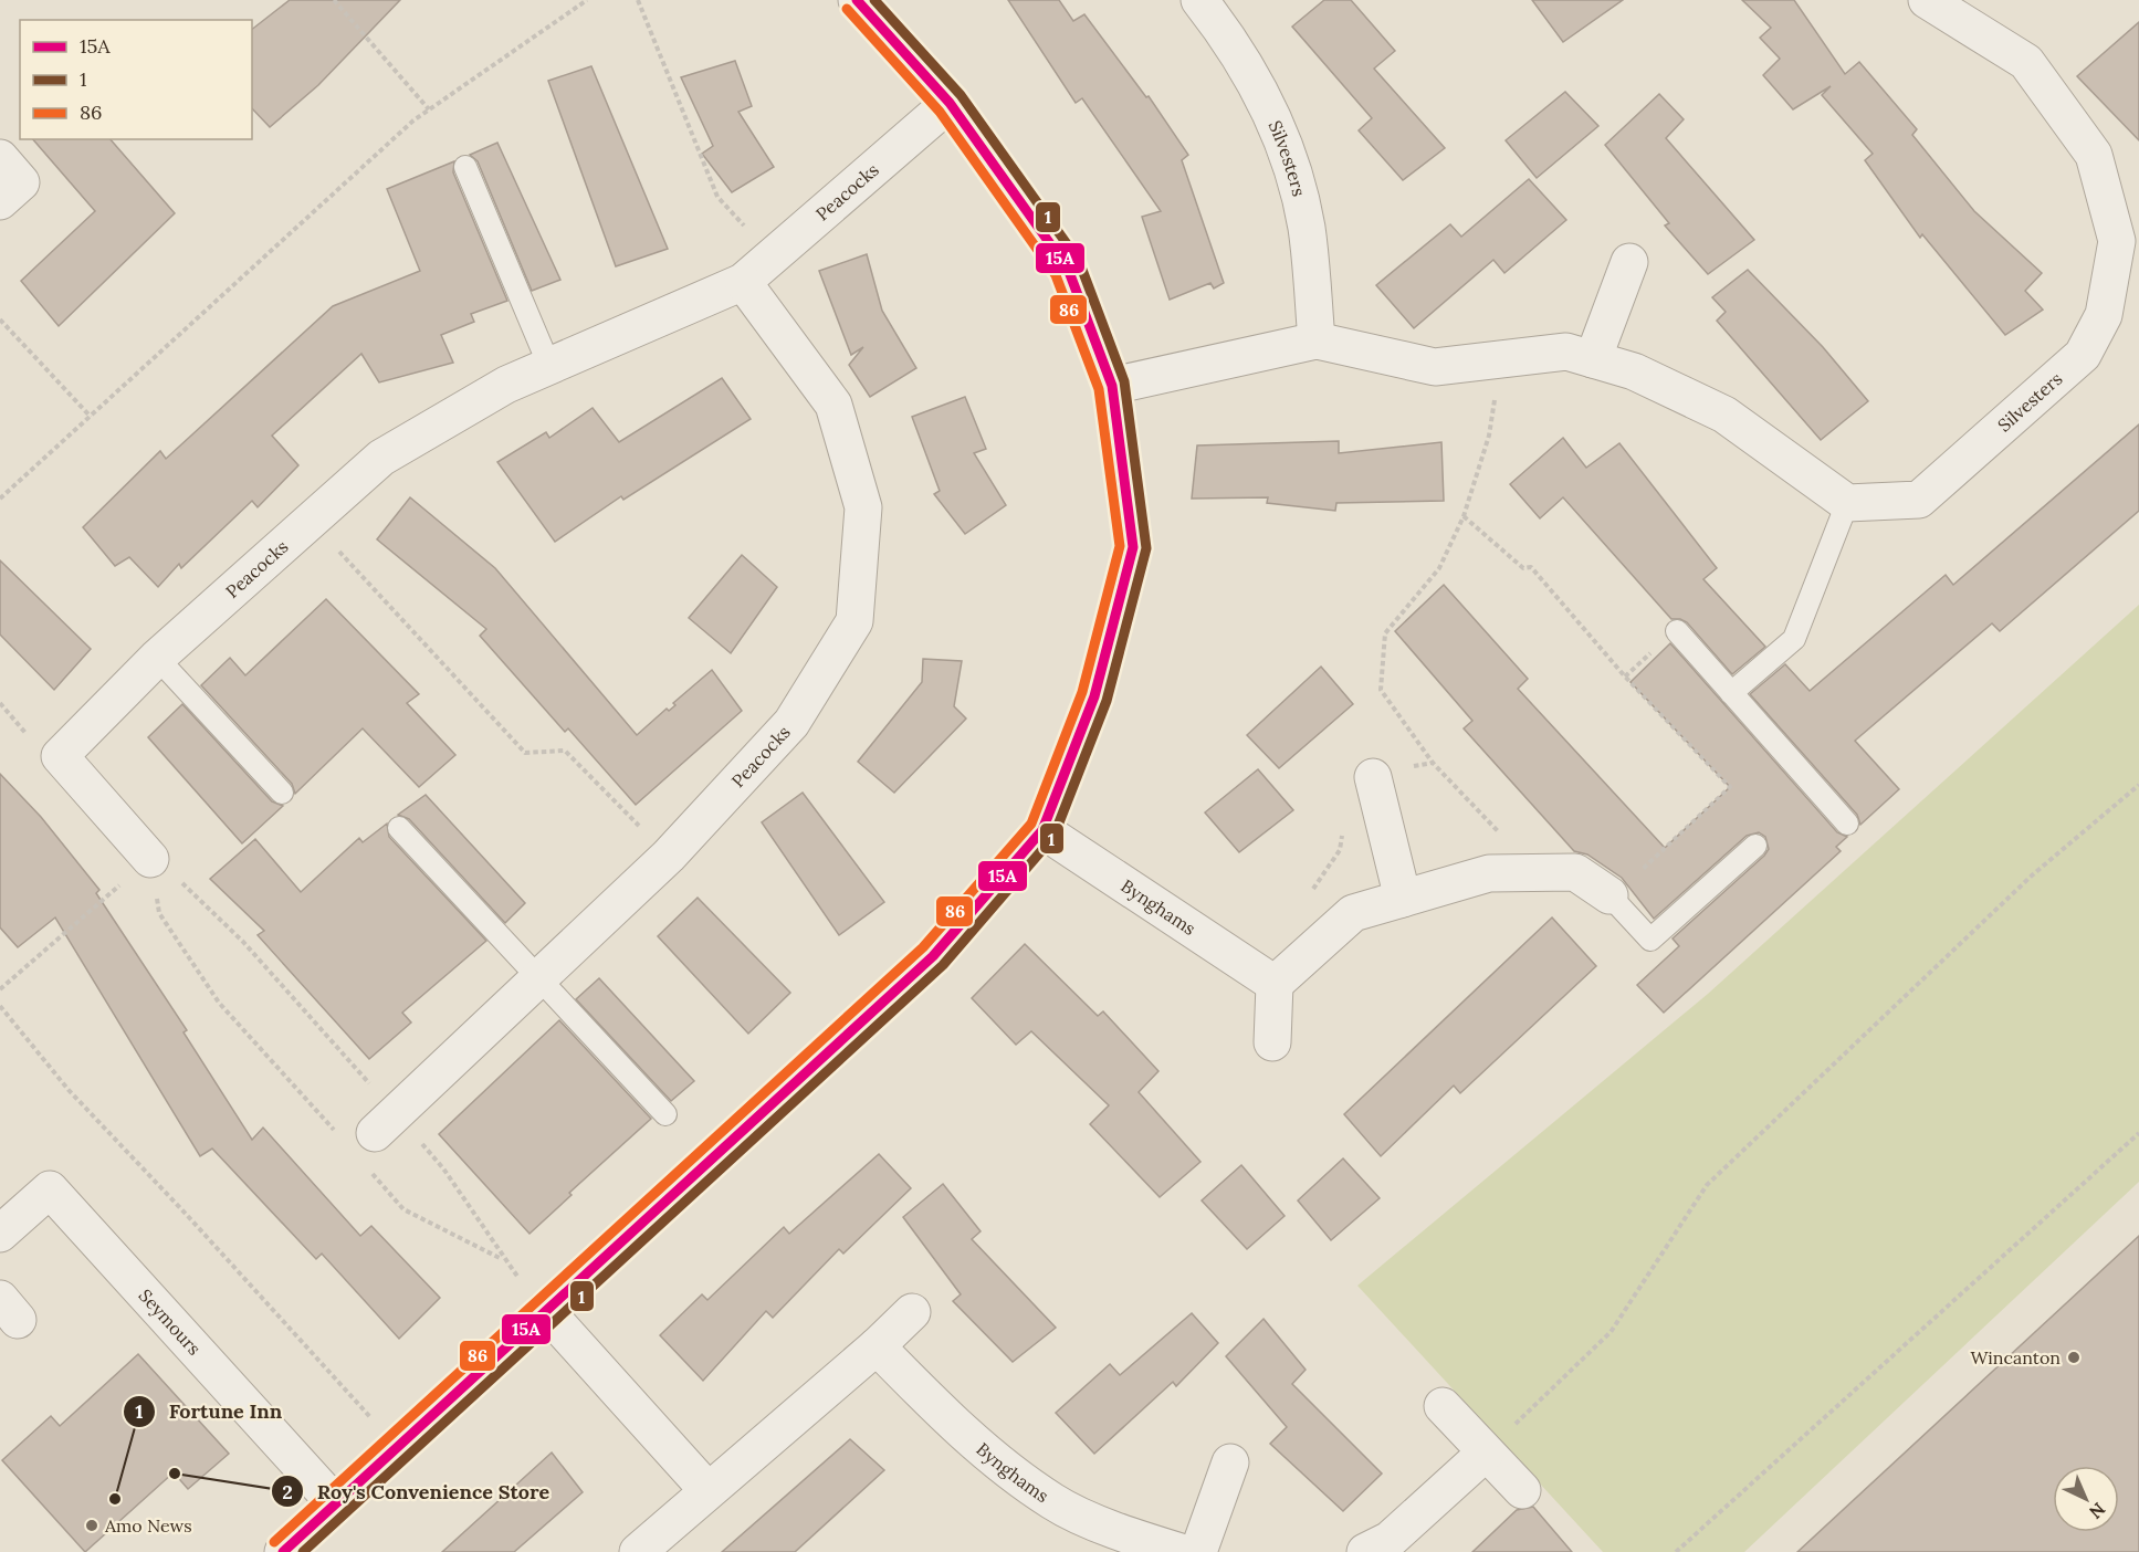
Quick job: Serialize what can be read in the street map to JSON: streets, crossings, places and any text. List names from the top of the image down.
{
  "streets": {
    "street": [
      "Silvesters",
      "Peacocks",
      "Bynghams",
      "Seymours"
    ]
  },
  "places": [
    "Wincanton",
    "Roy's Convenience Store",
    "Fortune Inn",
    "Amo News"
  ],
  "lines": ["transit line 15A", "transit line 1", "transit line 86"],
  "legend": ["15A", "1", "86"],
  "north": "bottom right"
}
